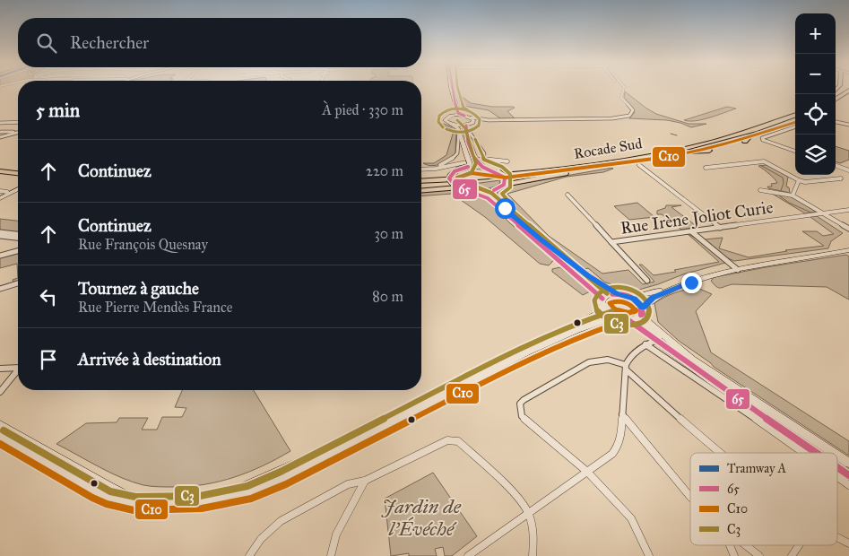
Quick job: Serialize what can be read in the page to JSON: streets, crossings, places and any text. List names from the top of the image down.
{
  "streets": {
    "highway": ["Rocade Sud"],
    "street": ["Rue Irène Joliot Curie"]
  },
  "parks": ["Jardin de l'Évéché"],
  "lines": ["transit line 65", "transit line C3", "transit line C10"],
  "legend": [
    "Tramway A",
    "65",
    "C10",
    "C3"
  ],
  "page": {
    "map_buttons": ["+", "−"],
    "search": "Rechercher",
    "heading": ["5 min", "À pied · 330 m"],
    "list": [
      ["Continuez", "220 m"],
      ["Continuez", "Rue François Quesnay", "30 m"],
      ["Tournez à gauche", "Rue Pierre Mendès France", "80 m"],
      "Arrivée à destination"
    ]
  }
}
